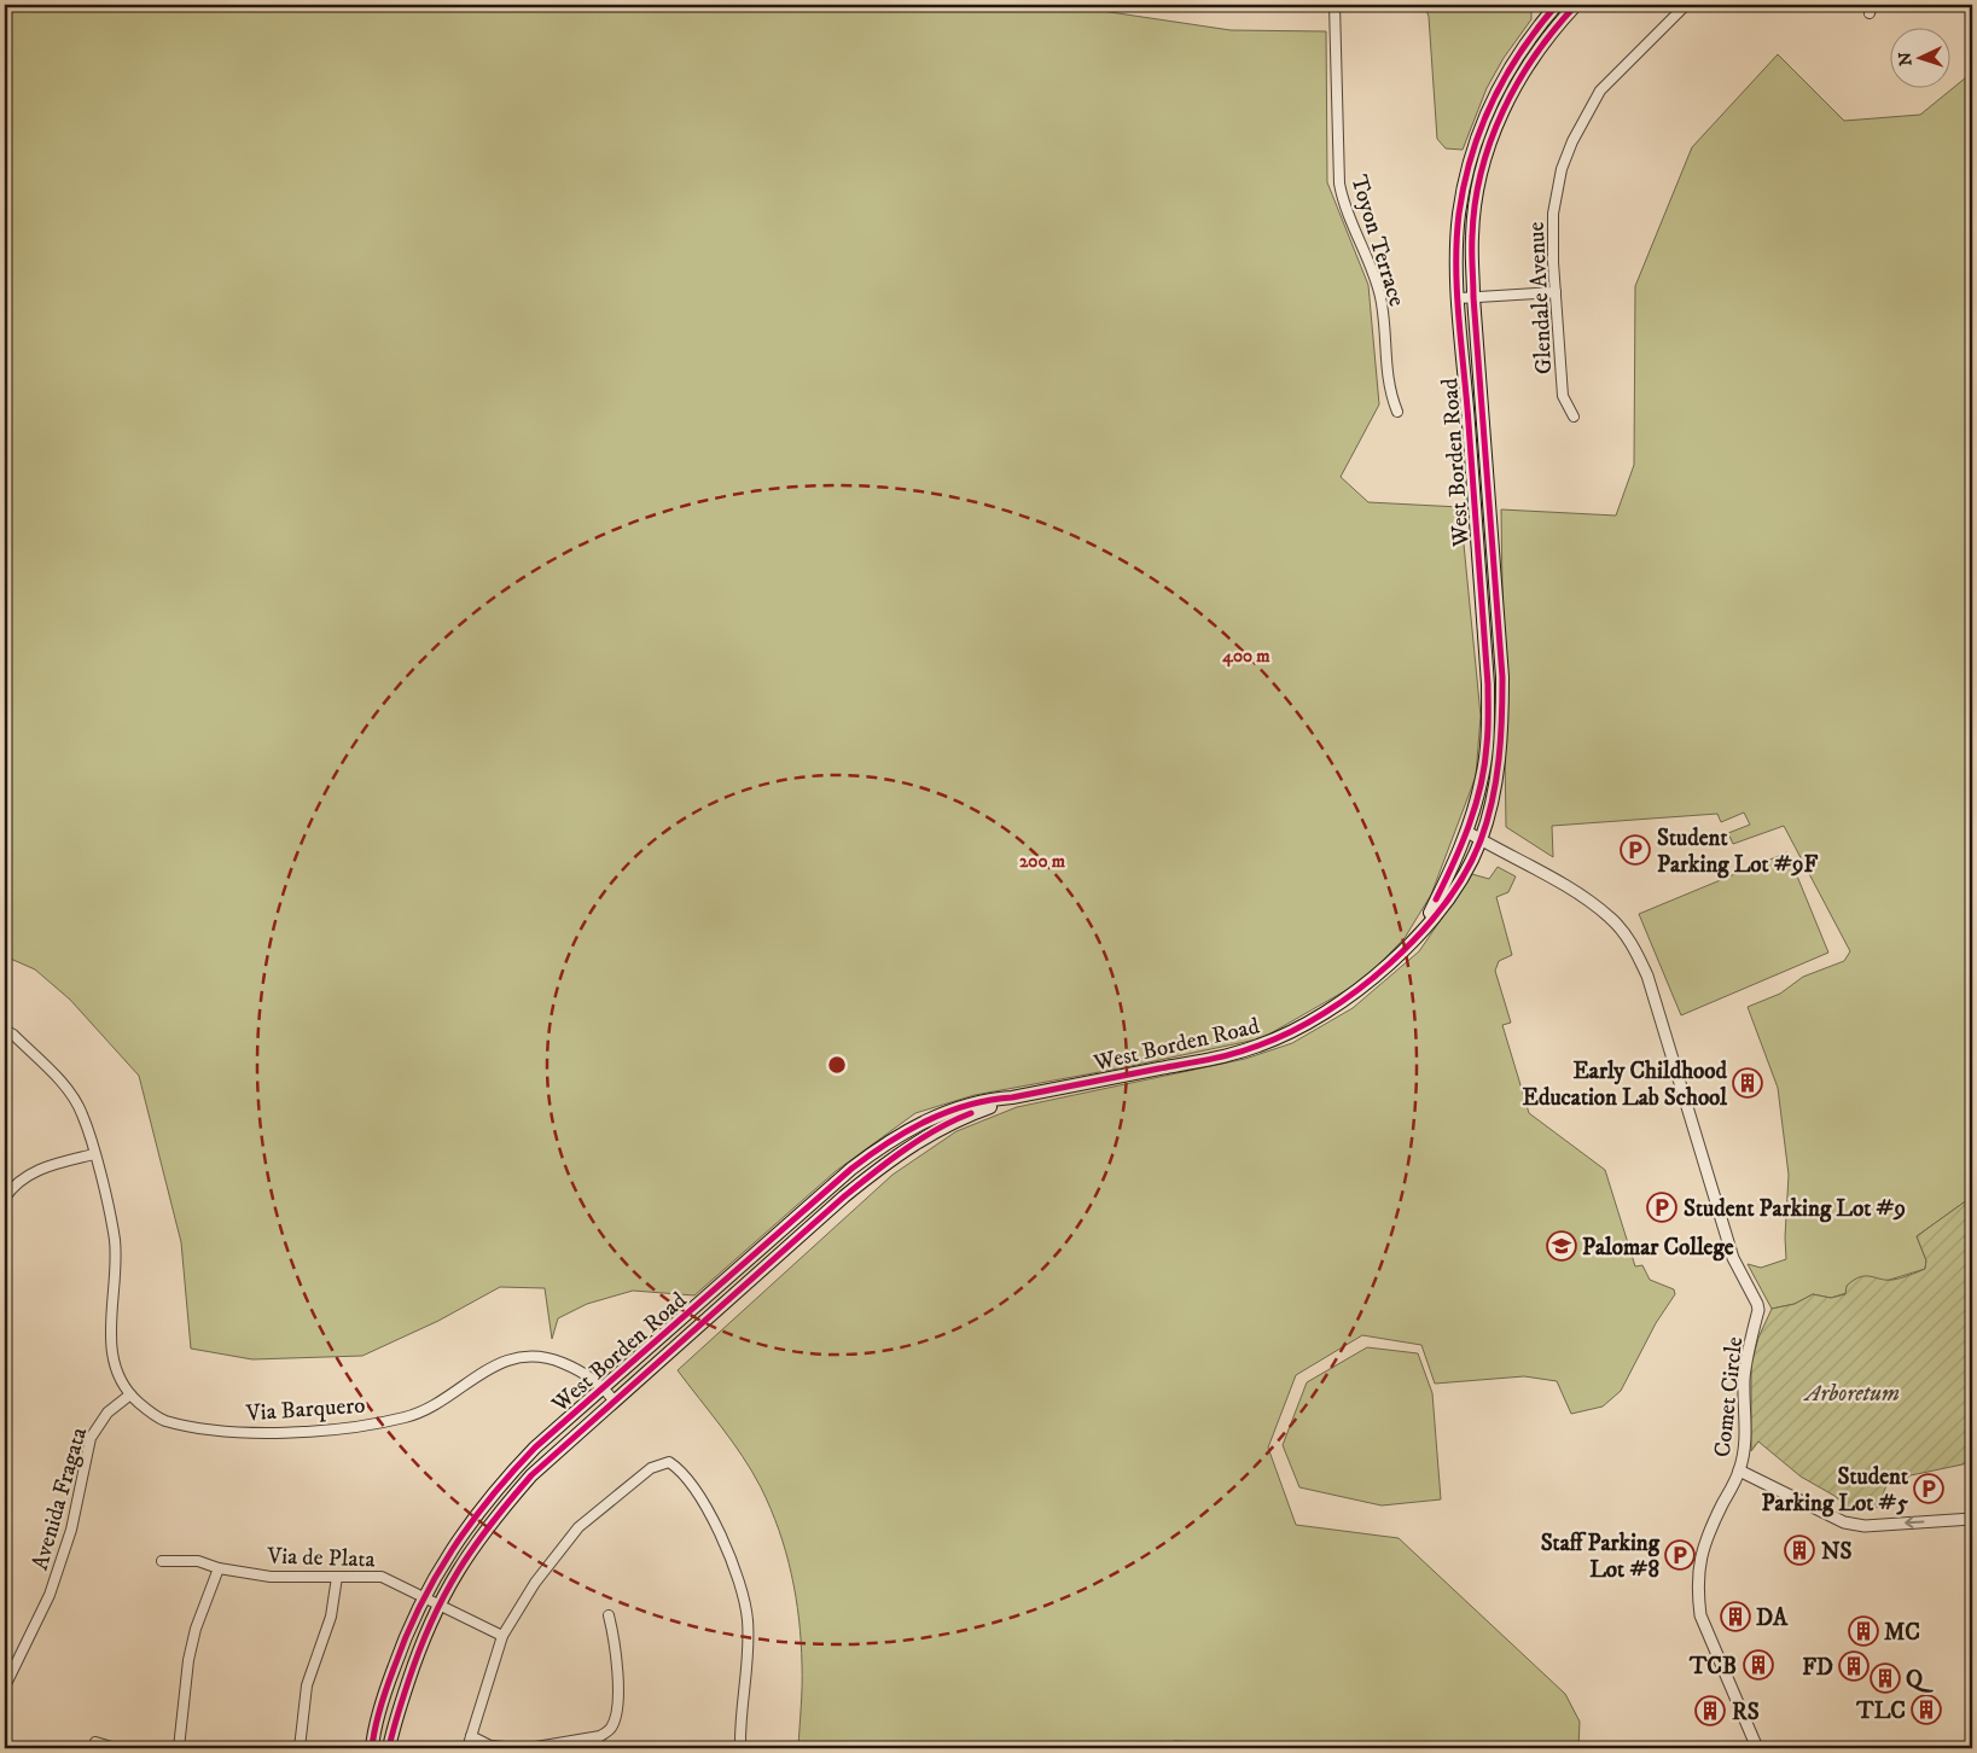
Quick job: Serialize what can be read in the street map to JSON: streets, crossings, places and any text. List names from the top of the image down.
{
  "streets": {
    "main road": ["West Borden Road"],
    "street": [
      "Toyon Terrace",
      "Glendale Avenue",
      "Comet Circle",
      "Via Barquero",
      "Avenida Fragata",
      "Via de Plata"
    ]
  },
  "crossings": [
    ["West Borden Road", "Comet Circle"],
    ["West Borden Road", "Via Barquero"],
    ["West Borden Road", "Via de Plata"],
    ["Via Barquero", "Avenida Fragata"]
  ],
  "parks": ["Arboretum"],
  "places": {
    "parking": [
      "Student Parking Lot #9F",
      "Student Parking Lot #9",
      "Student Parking Lot #5",
      "Staff Parking Lot #8"
    ],
    "building": [
      "Early Childhood Education Lab School",
      "NS",
      "DA",
      "MC",
      "TCB",
      "FD",
      "Q",
      "TLC",
      "RS"
    ],
    "school or university": ["Palomar College"]
  },
  "north": "left",
  "rings": ["400 m", "200 m"]
}
